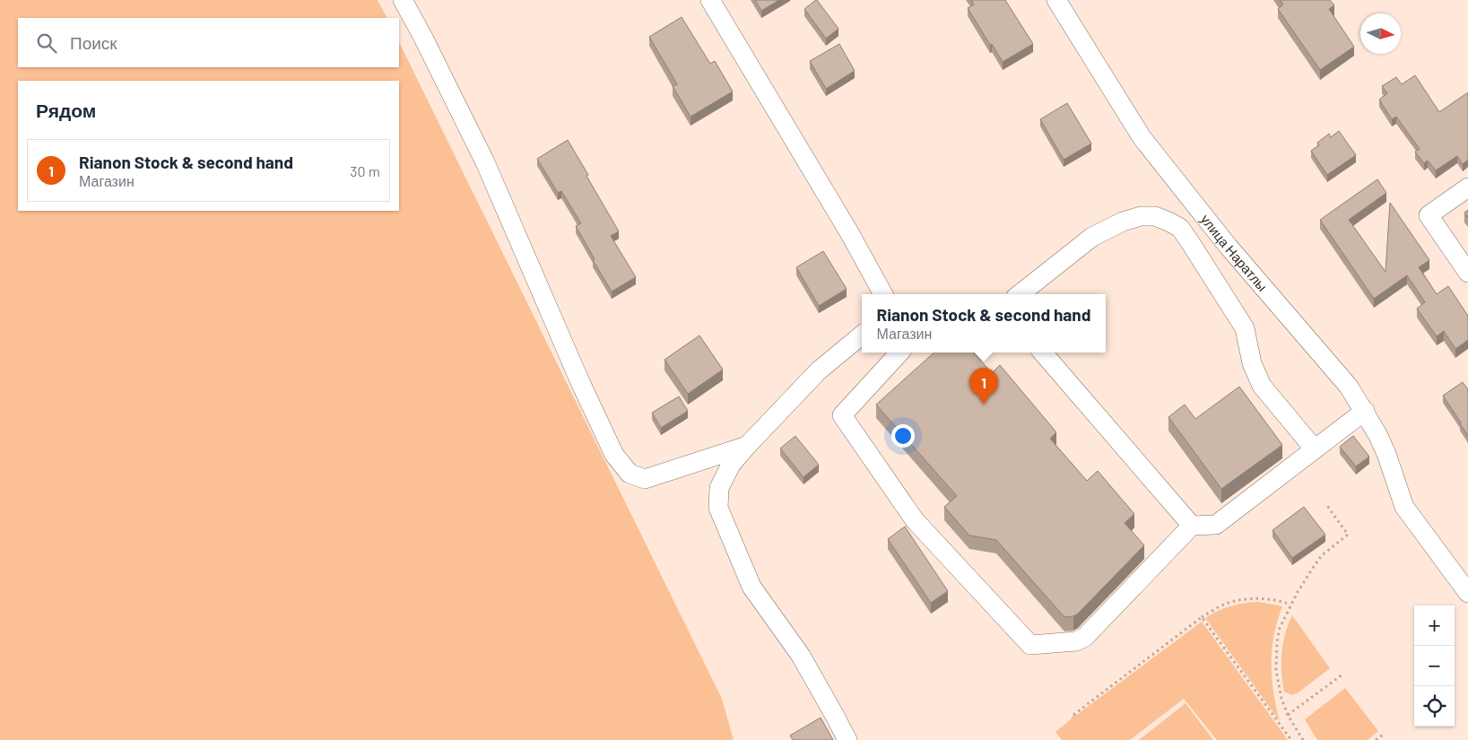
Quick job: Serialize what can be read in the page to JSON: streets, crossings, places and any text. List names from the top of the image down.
{
  "streets": {
    "street": ["улица Наратлы"]
  },
  "north": "right",
  "page": {
    "search": "Поиск",
    "heading": "Рядом",
    "list": [
      {
        "mark": "1",
        "name": "Rianon Stock & second hand",
        "note": "Магазин",
        "value": "30 m"
      }
    ],
    "popup": ["Rianon Stock & second hand", "Магазин"],
    "pins": "1",
    "map_buttons": ["+", "−"]
  }
}
